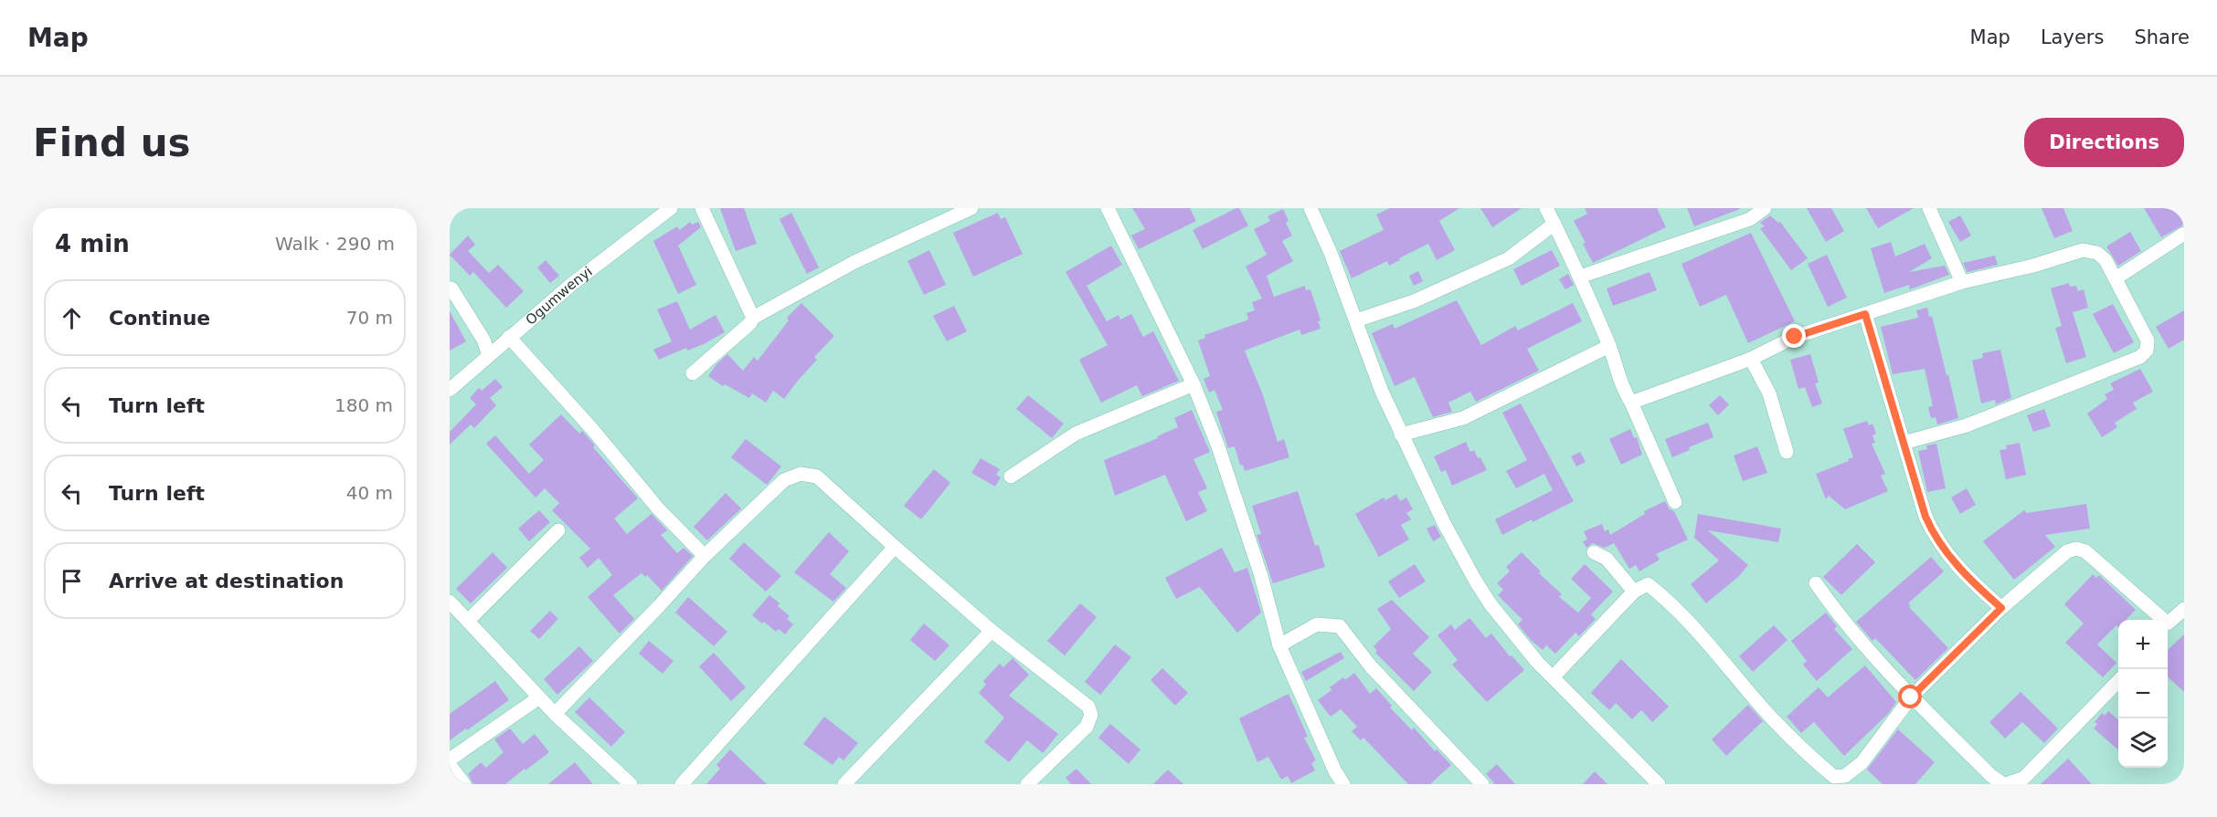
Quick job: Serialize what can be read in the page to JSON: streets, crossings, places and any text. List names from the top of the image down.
{
  "streets": {
    "street": ["Ogumwenyi"]
  },
  "page": {
    "header": "Map",
    "nav": ["Map", "Layers", "Share"],
    "buttons": "Directions",
    "title": "Find us",
    "heading": ["4 min", "Walk · 290 m"],
    "list": [
      ["Continue", "70 m"],
      ["Turn left", "180 m"],
      ["Turn left", "40 m"],
      "Arrive at destination"
    ],
    "map_buttons": ["+", "−"]
  }
}
